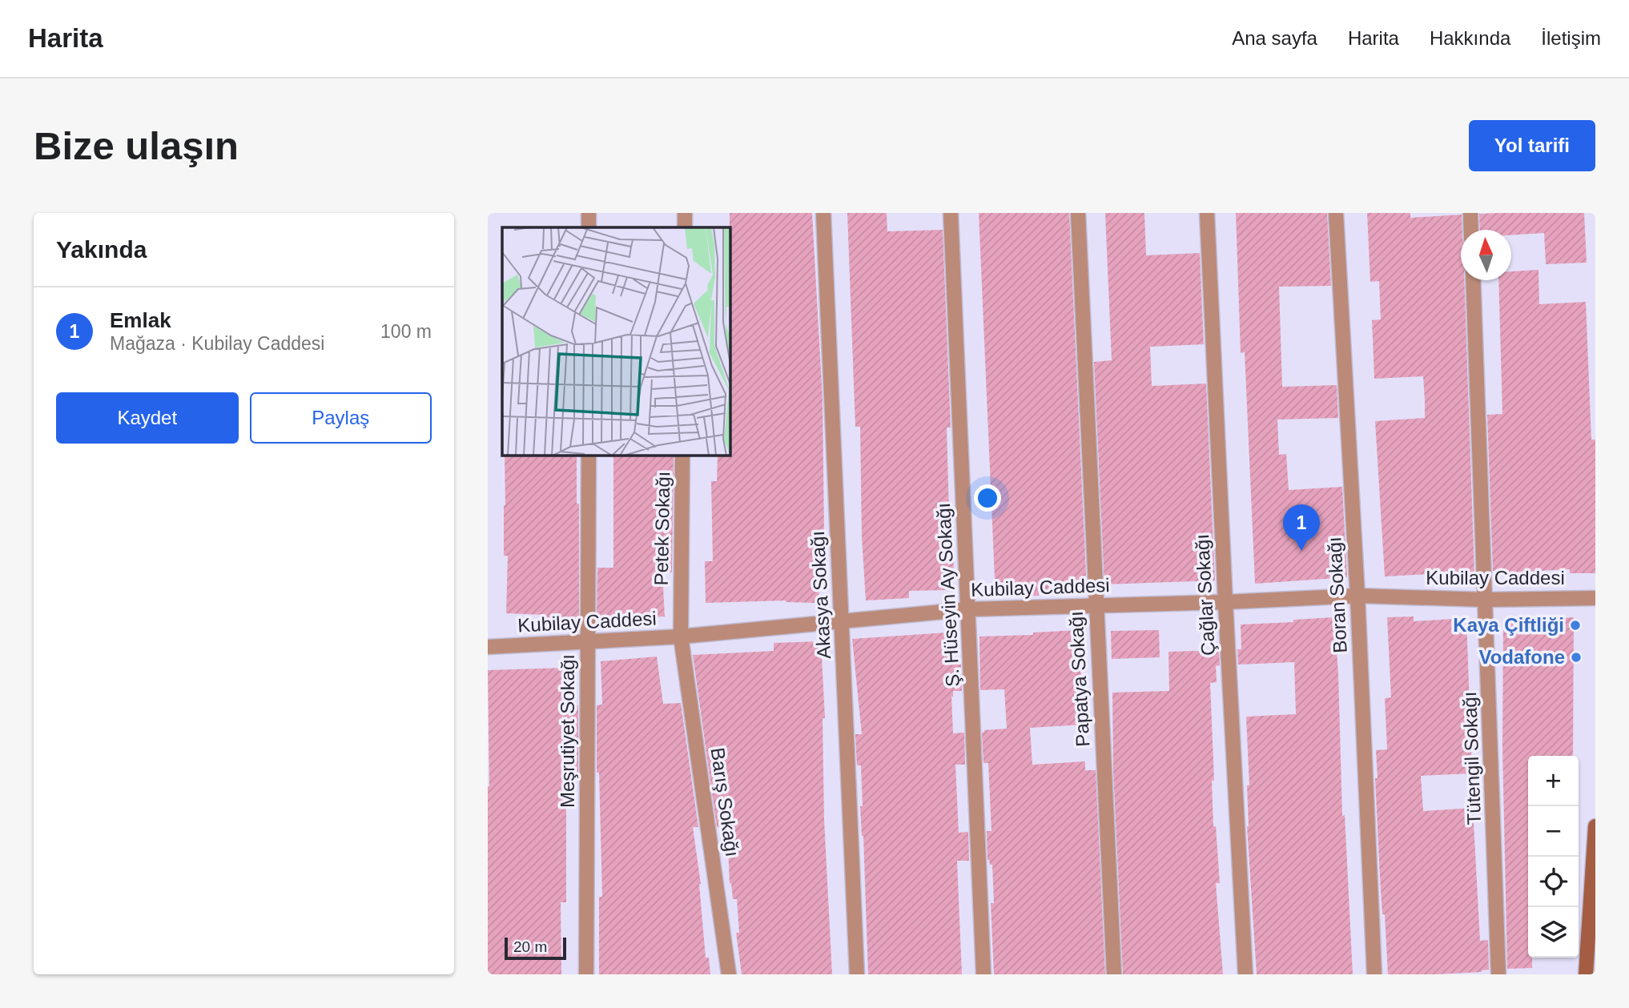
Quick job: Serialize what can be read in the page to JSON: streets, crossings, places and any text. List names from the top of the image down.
{
  "streets": {
    "street": [
      "Petek Sokağı",
      "Kubilay Caddesi",
      "Akasya Sokağı",
      "Ş. Hüseyin Ay Sokağı",
      "Çağlar Sokağı",
      "Boran Sokağı",
      "Papatya Sokağı",
      "Meşrutiyet Sokağı",
      "Tütengil Sokağı",
      "Barış Sokağı"
    ]
  },
  "crossings": [
    ["Petek Sokağı", "Kubilay Caddesi"],
    ["Petek Sokağı", "Barış Sokağı"],
    ["Kubilay Caddesi", "Akasya Sokağı"],
    ["Kubilay Caddesi", "Ş. Hüseyin Ay Sokağı"],
    ["Kubilay Caddesi", "Çağlar Sokağı"],
    ["Kubilay Caddesi", "Boran Sokağı"],
    ["Kubilay Caddesi", "Papatya Sokağı"],
    ["Kubilay Caddesi", "Meşrutiyet Sokağı"],
    ["Kubilay Caddesi", "Tütengil Sokağı"],
    ["Kubilay Caddesi", "Barış Sokağı"]
  ],
  "places": ["Kaya Çiftliği", "Vodafone"],
  "scale_bar": "20 m",
  "north": "top",
  "page": {
    "header": "Harita",
    "nav": [
      "Ana sayfa",
      "Harita",
      "Hakkında",
      "İletişim"
    ],
    "buttons": [
      "Yol tarifi",
      ["Kaydet", "Paylaş"]
    ],
    "title": "Bize ulaşın",
    "heading": "Yakında",
    "list": [
      {
        "mark": "1",
        "name": "Emlak",
        "note": "Mağaza · Kubilay Caddesi",
        "value": "100 m"
      }
    ],
    "pins": "1",
    "map_buttons": ["+", "−"],
    "scale": "20 m"
  }
}
